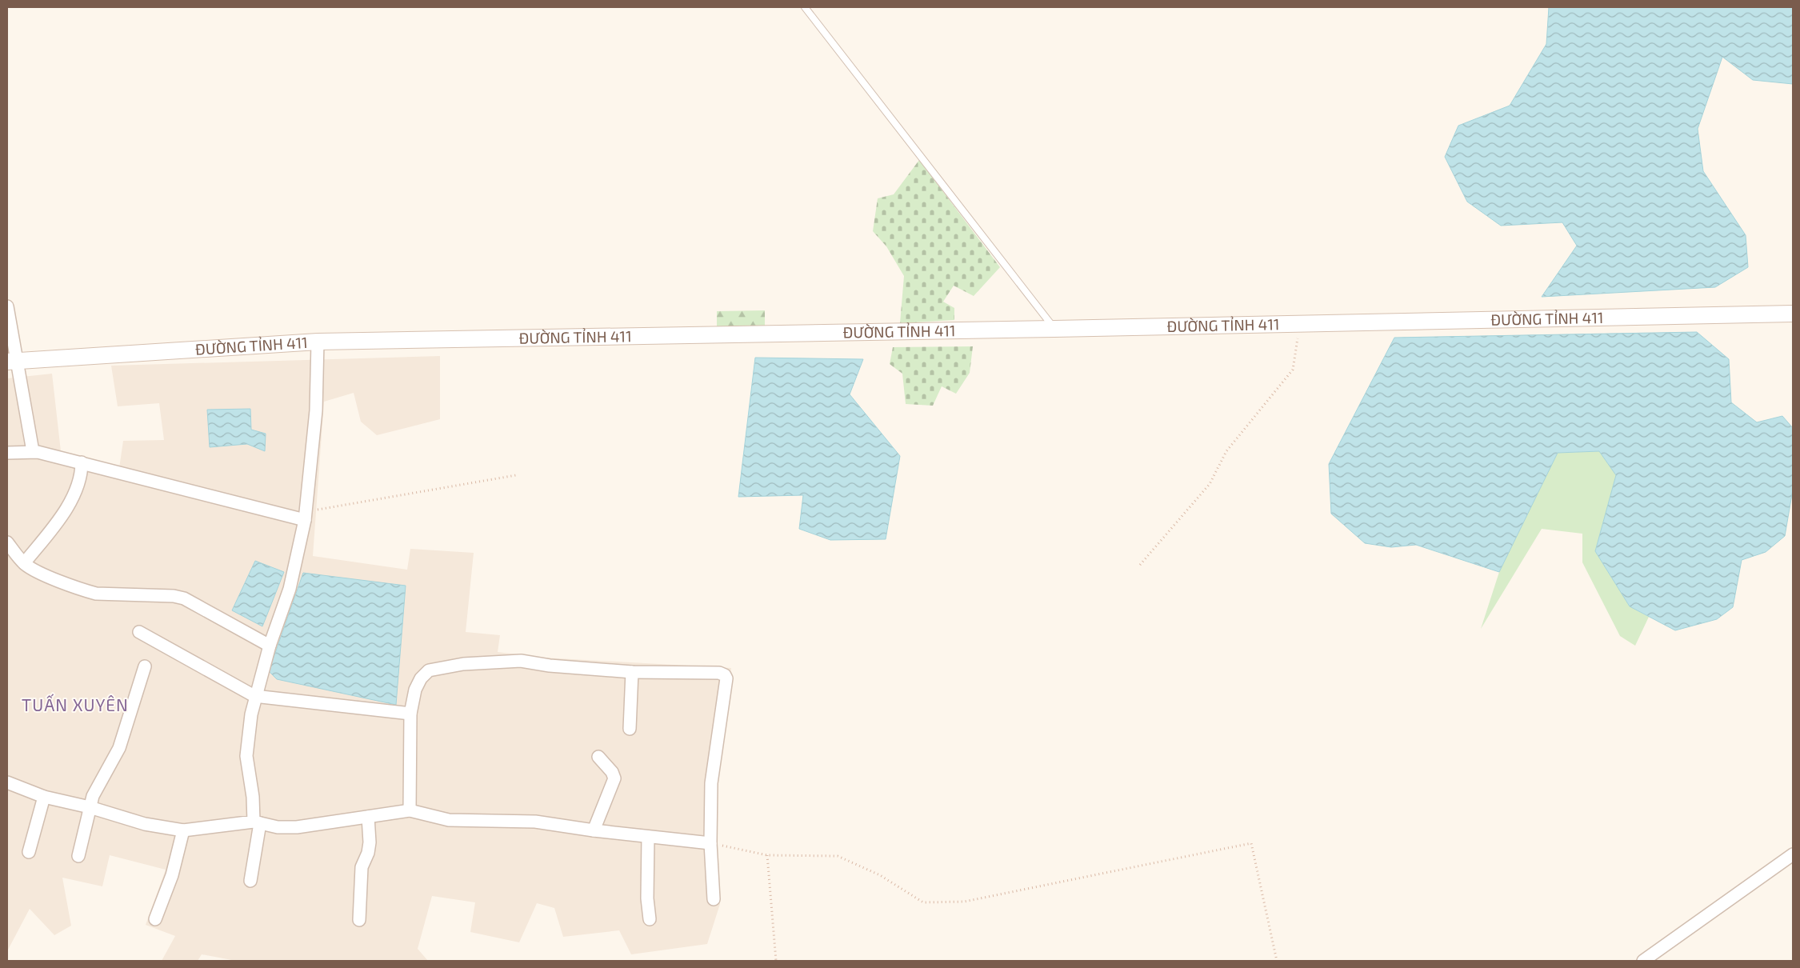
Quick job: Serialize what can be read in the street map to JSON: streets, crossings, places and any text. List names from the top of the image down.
{
  "streets": {
    "main road": ["ĐƯỜNG TỈNH 411"]
  },
  "districts": ["TUẤN XUYÊN"]
}
